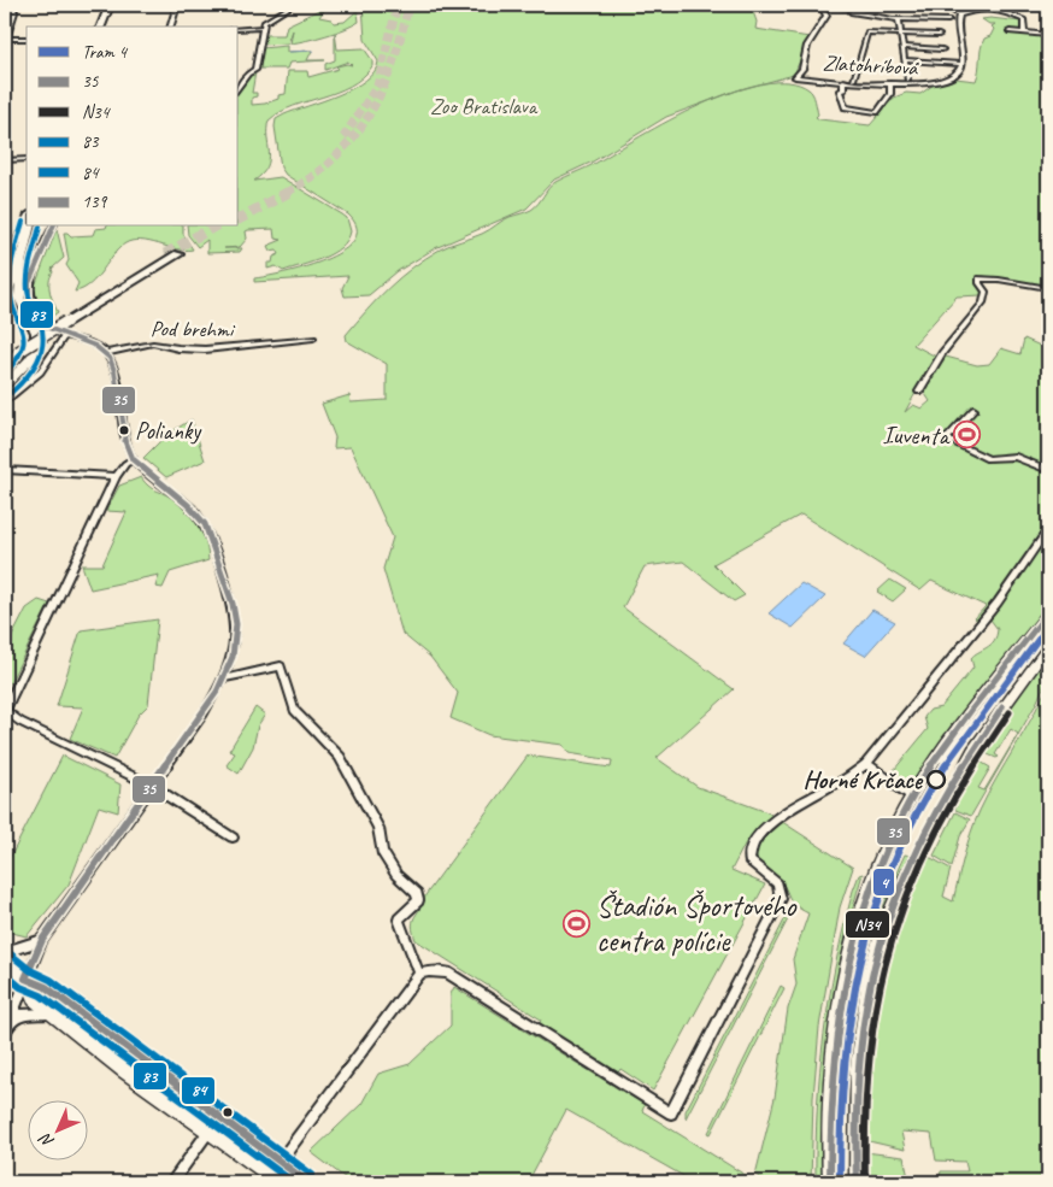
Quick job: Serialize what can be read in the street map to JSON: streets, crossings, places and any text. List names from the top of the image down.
{
  "streets": {
    "street": ["Zlatohríbová", "Pod brehmi"]
  },
  "parks": ["Zoo Bratislava"],
  "places": {
    "other": ["Polianky", "Horné Krčace"],
    "sports": ["Iuventa", "Štadión Športového centra polície"]
  },
  "lines": [
    "transit line 139",
    "transit line 84",
    "transit line 35",
    "transit line 83",
    "tram line 4",
    "transit line N34"
  ],
  "legend": [
    "Tram 4",
    "35",
    "N34",
    "83",
    "84",
    "139"
  ],
  "north": "bottom left"
}
